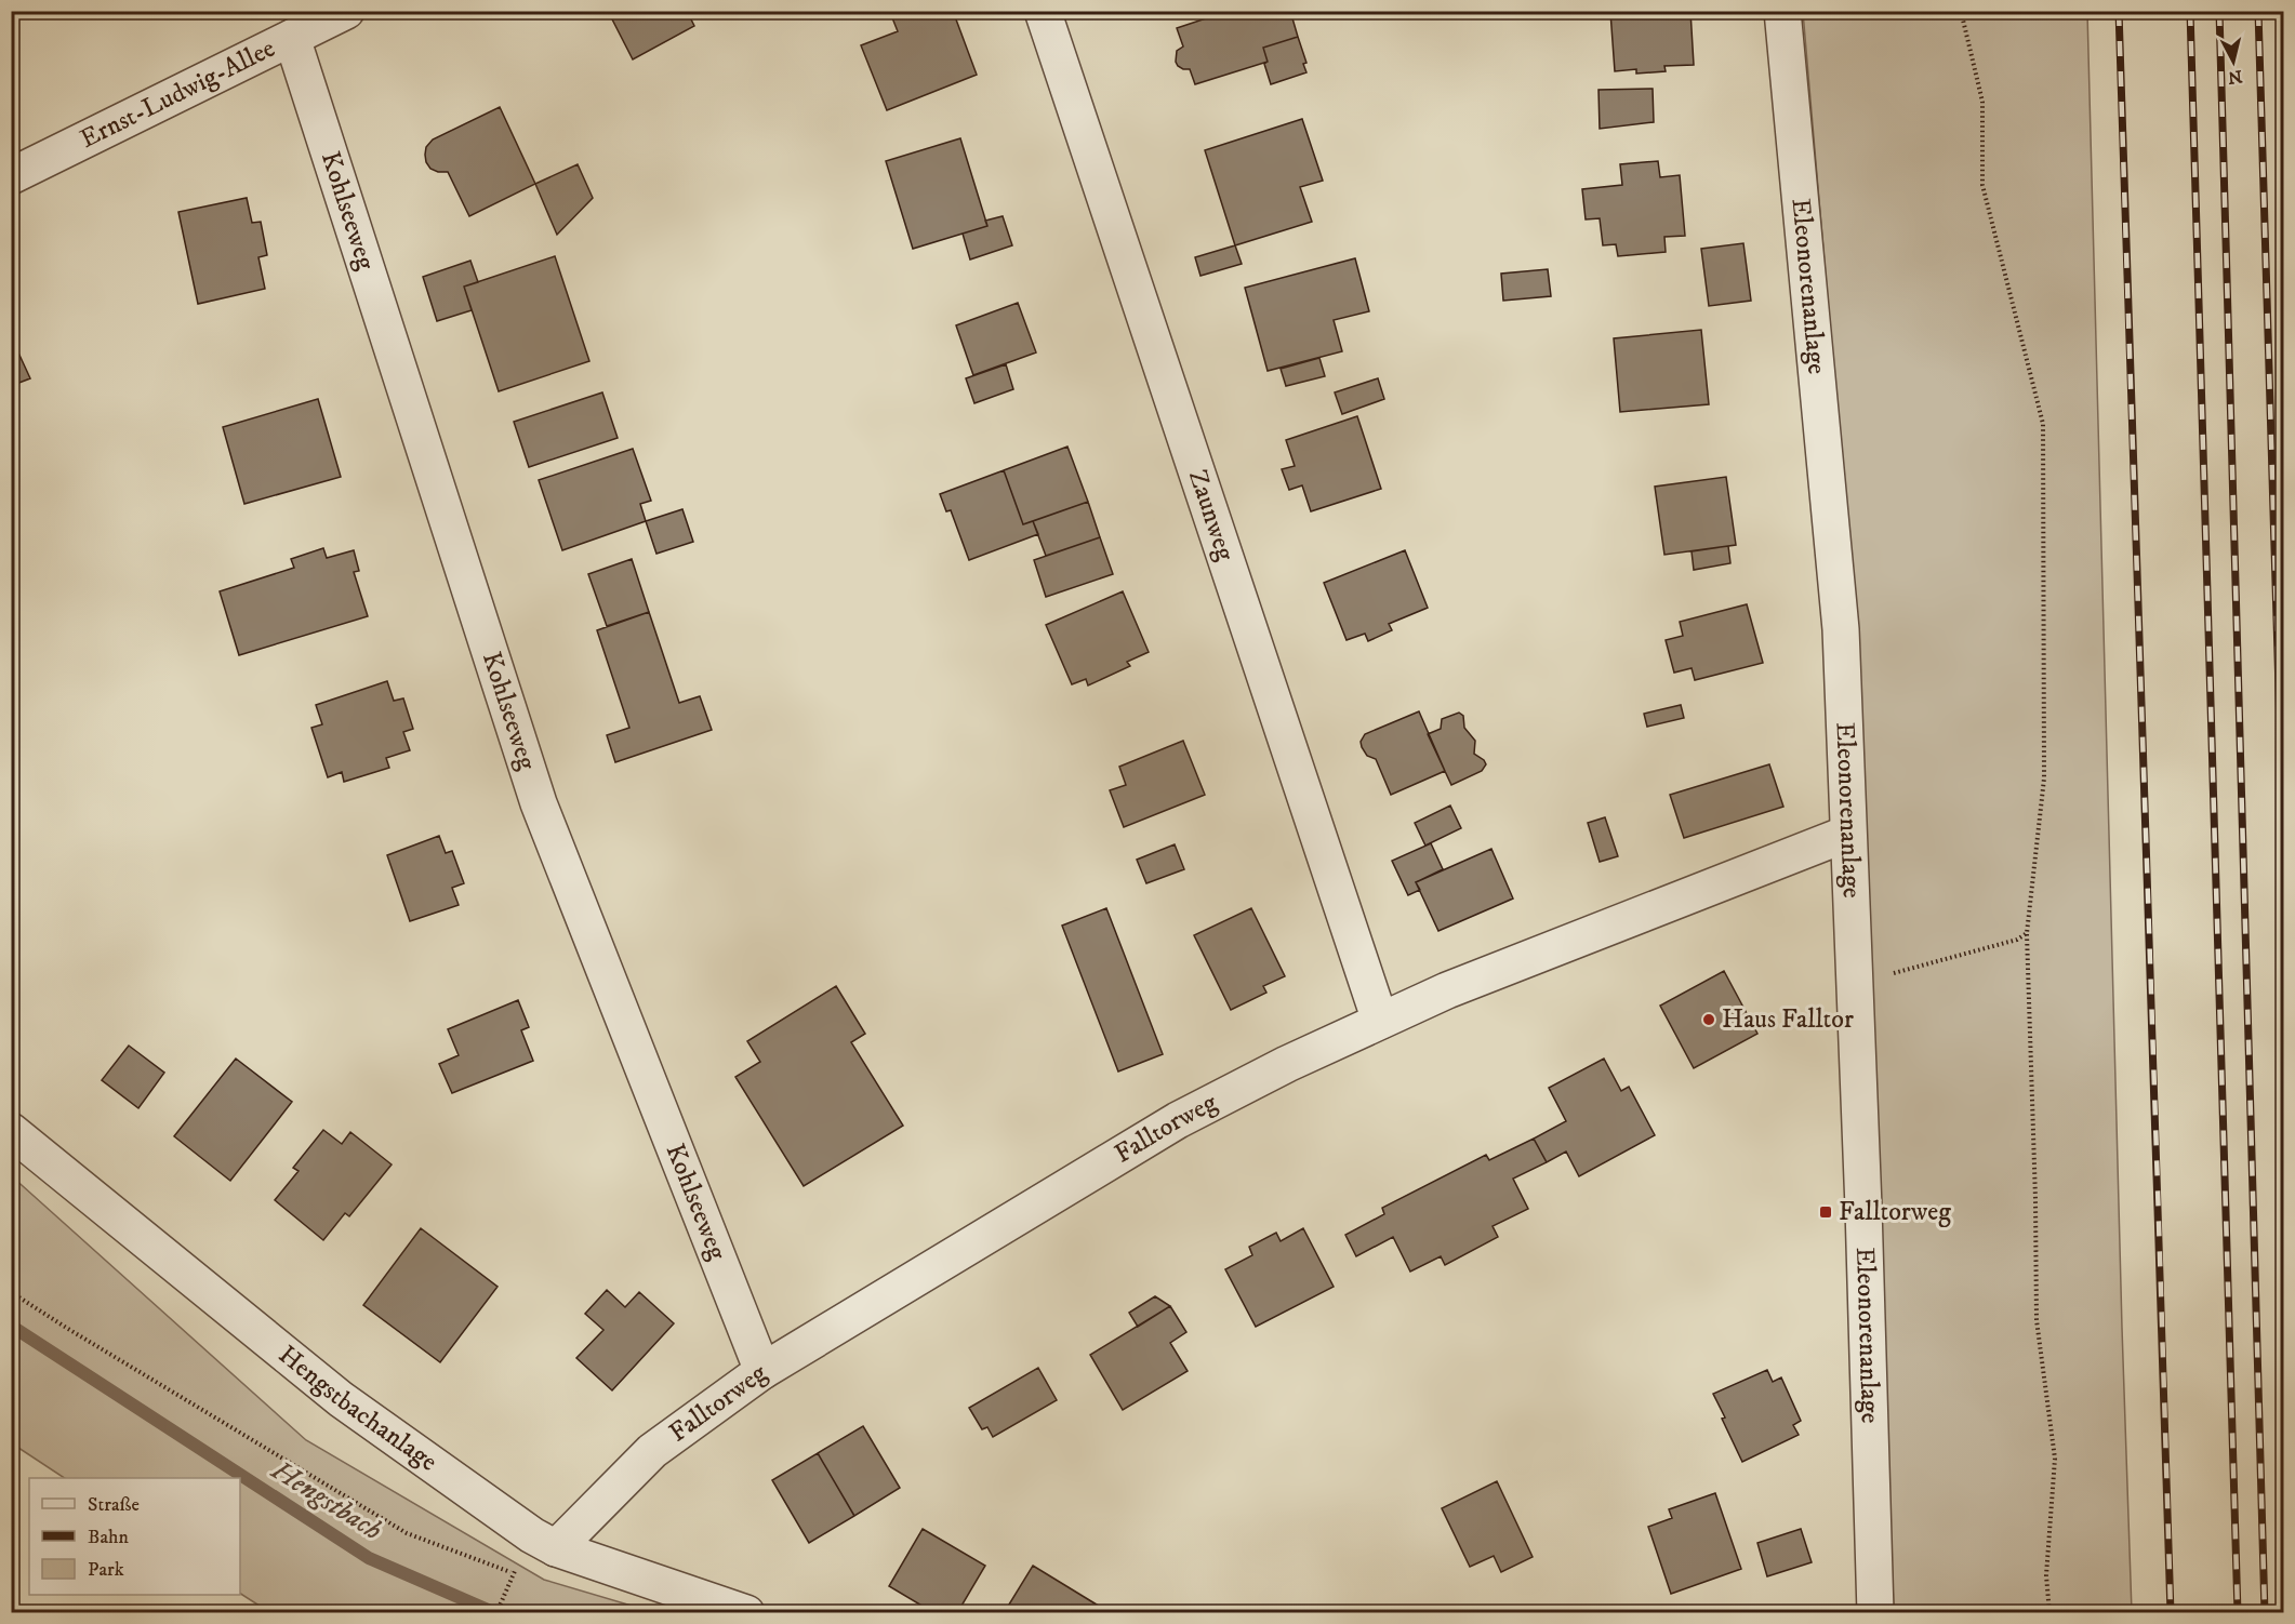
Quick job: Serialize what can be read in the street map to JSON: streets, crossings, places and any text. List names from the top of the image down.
{
  "streets": {
    "street": [
      "Ernst-Ludwig-Allee",
      "Kohlseeweg",
      "Eleonorenanlage",
      "Zaunweg",
      "Falltorweg",
      "Hengstbachanlage"
    ]
  },
  "crossings": [
    ["Ernst-Ludwig-Allee", "Kohlseeweg"],
    ["Kohlseeweg", "Falltorweg"],
    ["Eleonorenanlage", "Falltorweg"],
    ["Zaunweg", "Falltorweg"],
    ["Falltorweg", "Hengstbachanlage"]
  ],
  "water": ["Hengstbach"],
  "places": {
    "other": ["Haus Falltor"],
    "transit": ["Falltorweg"]
  },
  "legend": ["Straße", "Bahn", "Park"],
  "north": "bottom"
}
